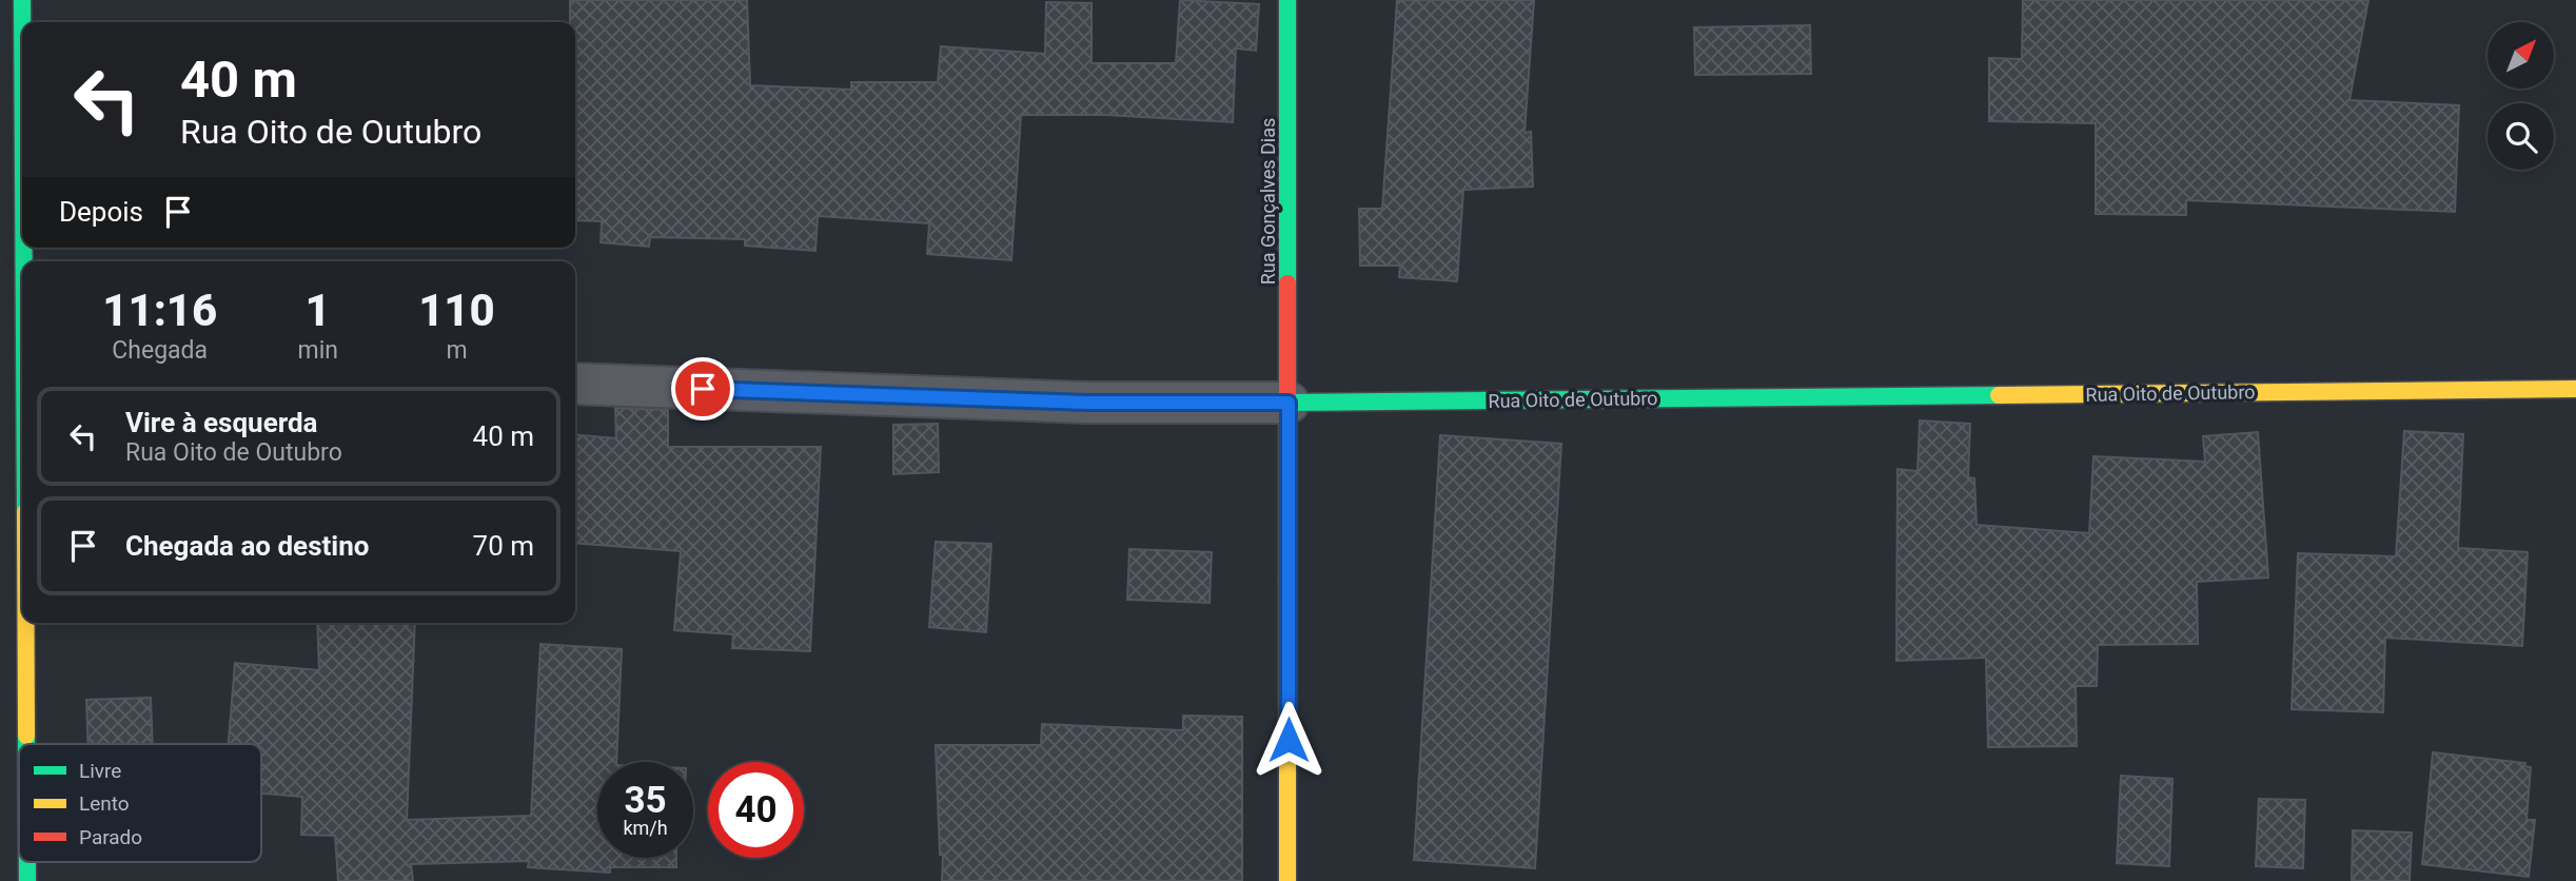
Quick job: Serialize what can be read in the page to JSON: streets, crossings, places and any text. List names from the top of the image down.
{
  "streets": {
    "street": ["Rua Gonçalves Dias", "Rua Oito de Outubro"]
  },
  "crossings": [
    ["Rua Gonçalves Dias", "Rua Oito de Outubro"]
  ],
  "legend": ["Livre", "Lento", "Parado"],
  "north": "top right",
  "page": {
    "turn": ["40 m", "Rua Oito de Outubro"],
    "then": "Depois",
    "eta": [
      "11:16",
      "Chegada",
      "1",
      "min",
      "110",
      "m"
    ],
    "list": [
      {
        "name": "Vire à esquerda",
        "note": "Rua Oito de Outubro",
        "value": "40 m"
      },
      {
        "name": "Chegada ao destino",
        "value": "70 m"
      }
    ],
    "speed": "35 km/h",
    "limit": "40"
  }
}
